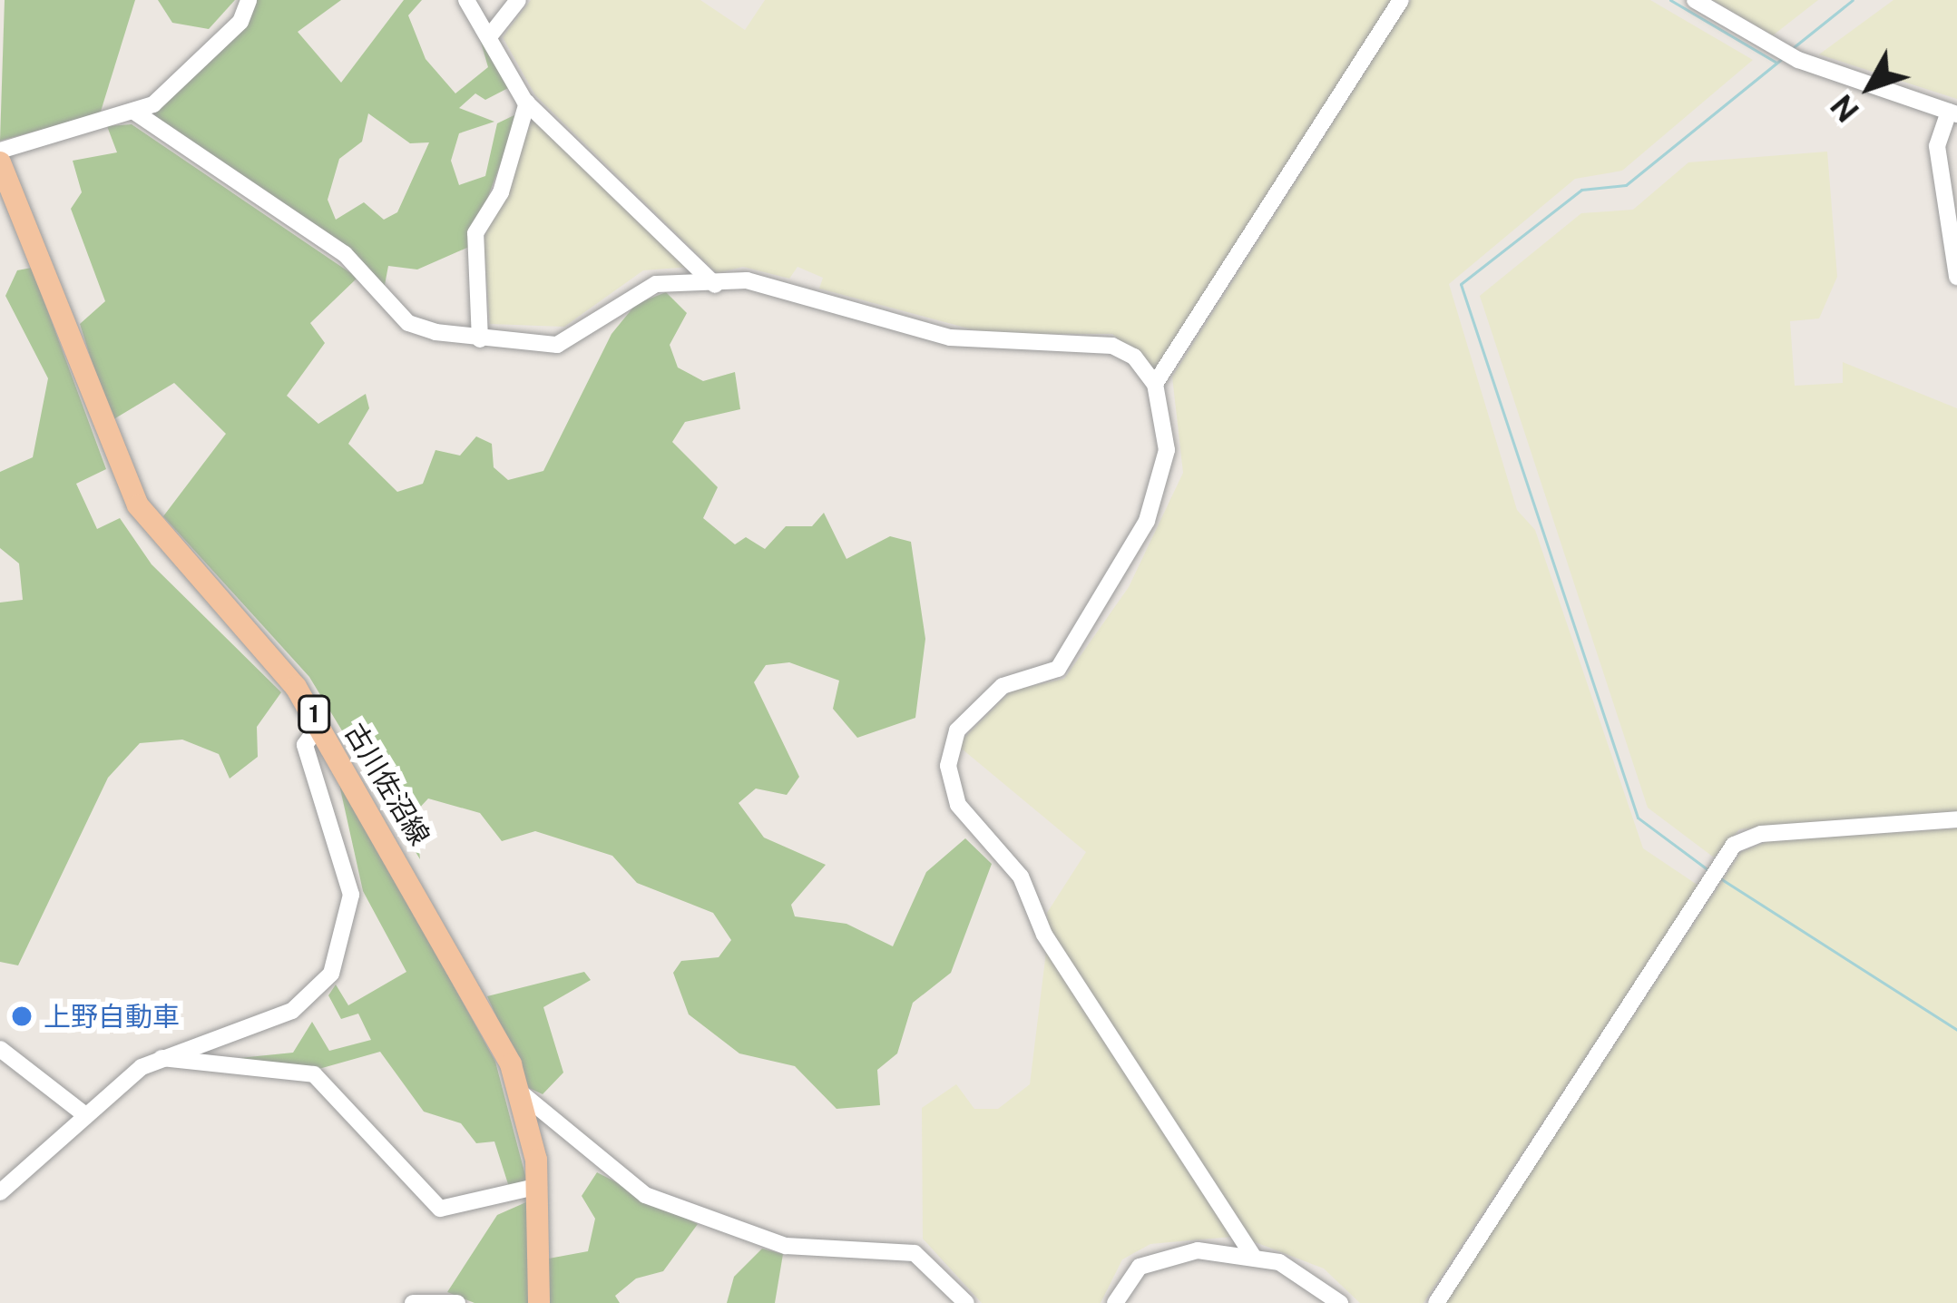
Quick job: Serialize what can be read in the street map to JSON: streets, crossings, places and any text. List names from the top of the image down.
{
  "streets": {
    "main road": ["1", "古川佐沼線"]
  },
  "places": ["上野自動車"],
  "north": "bottom left"
}
